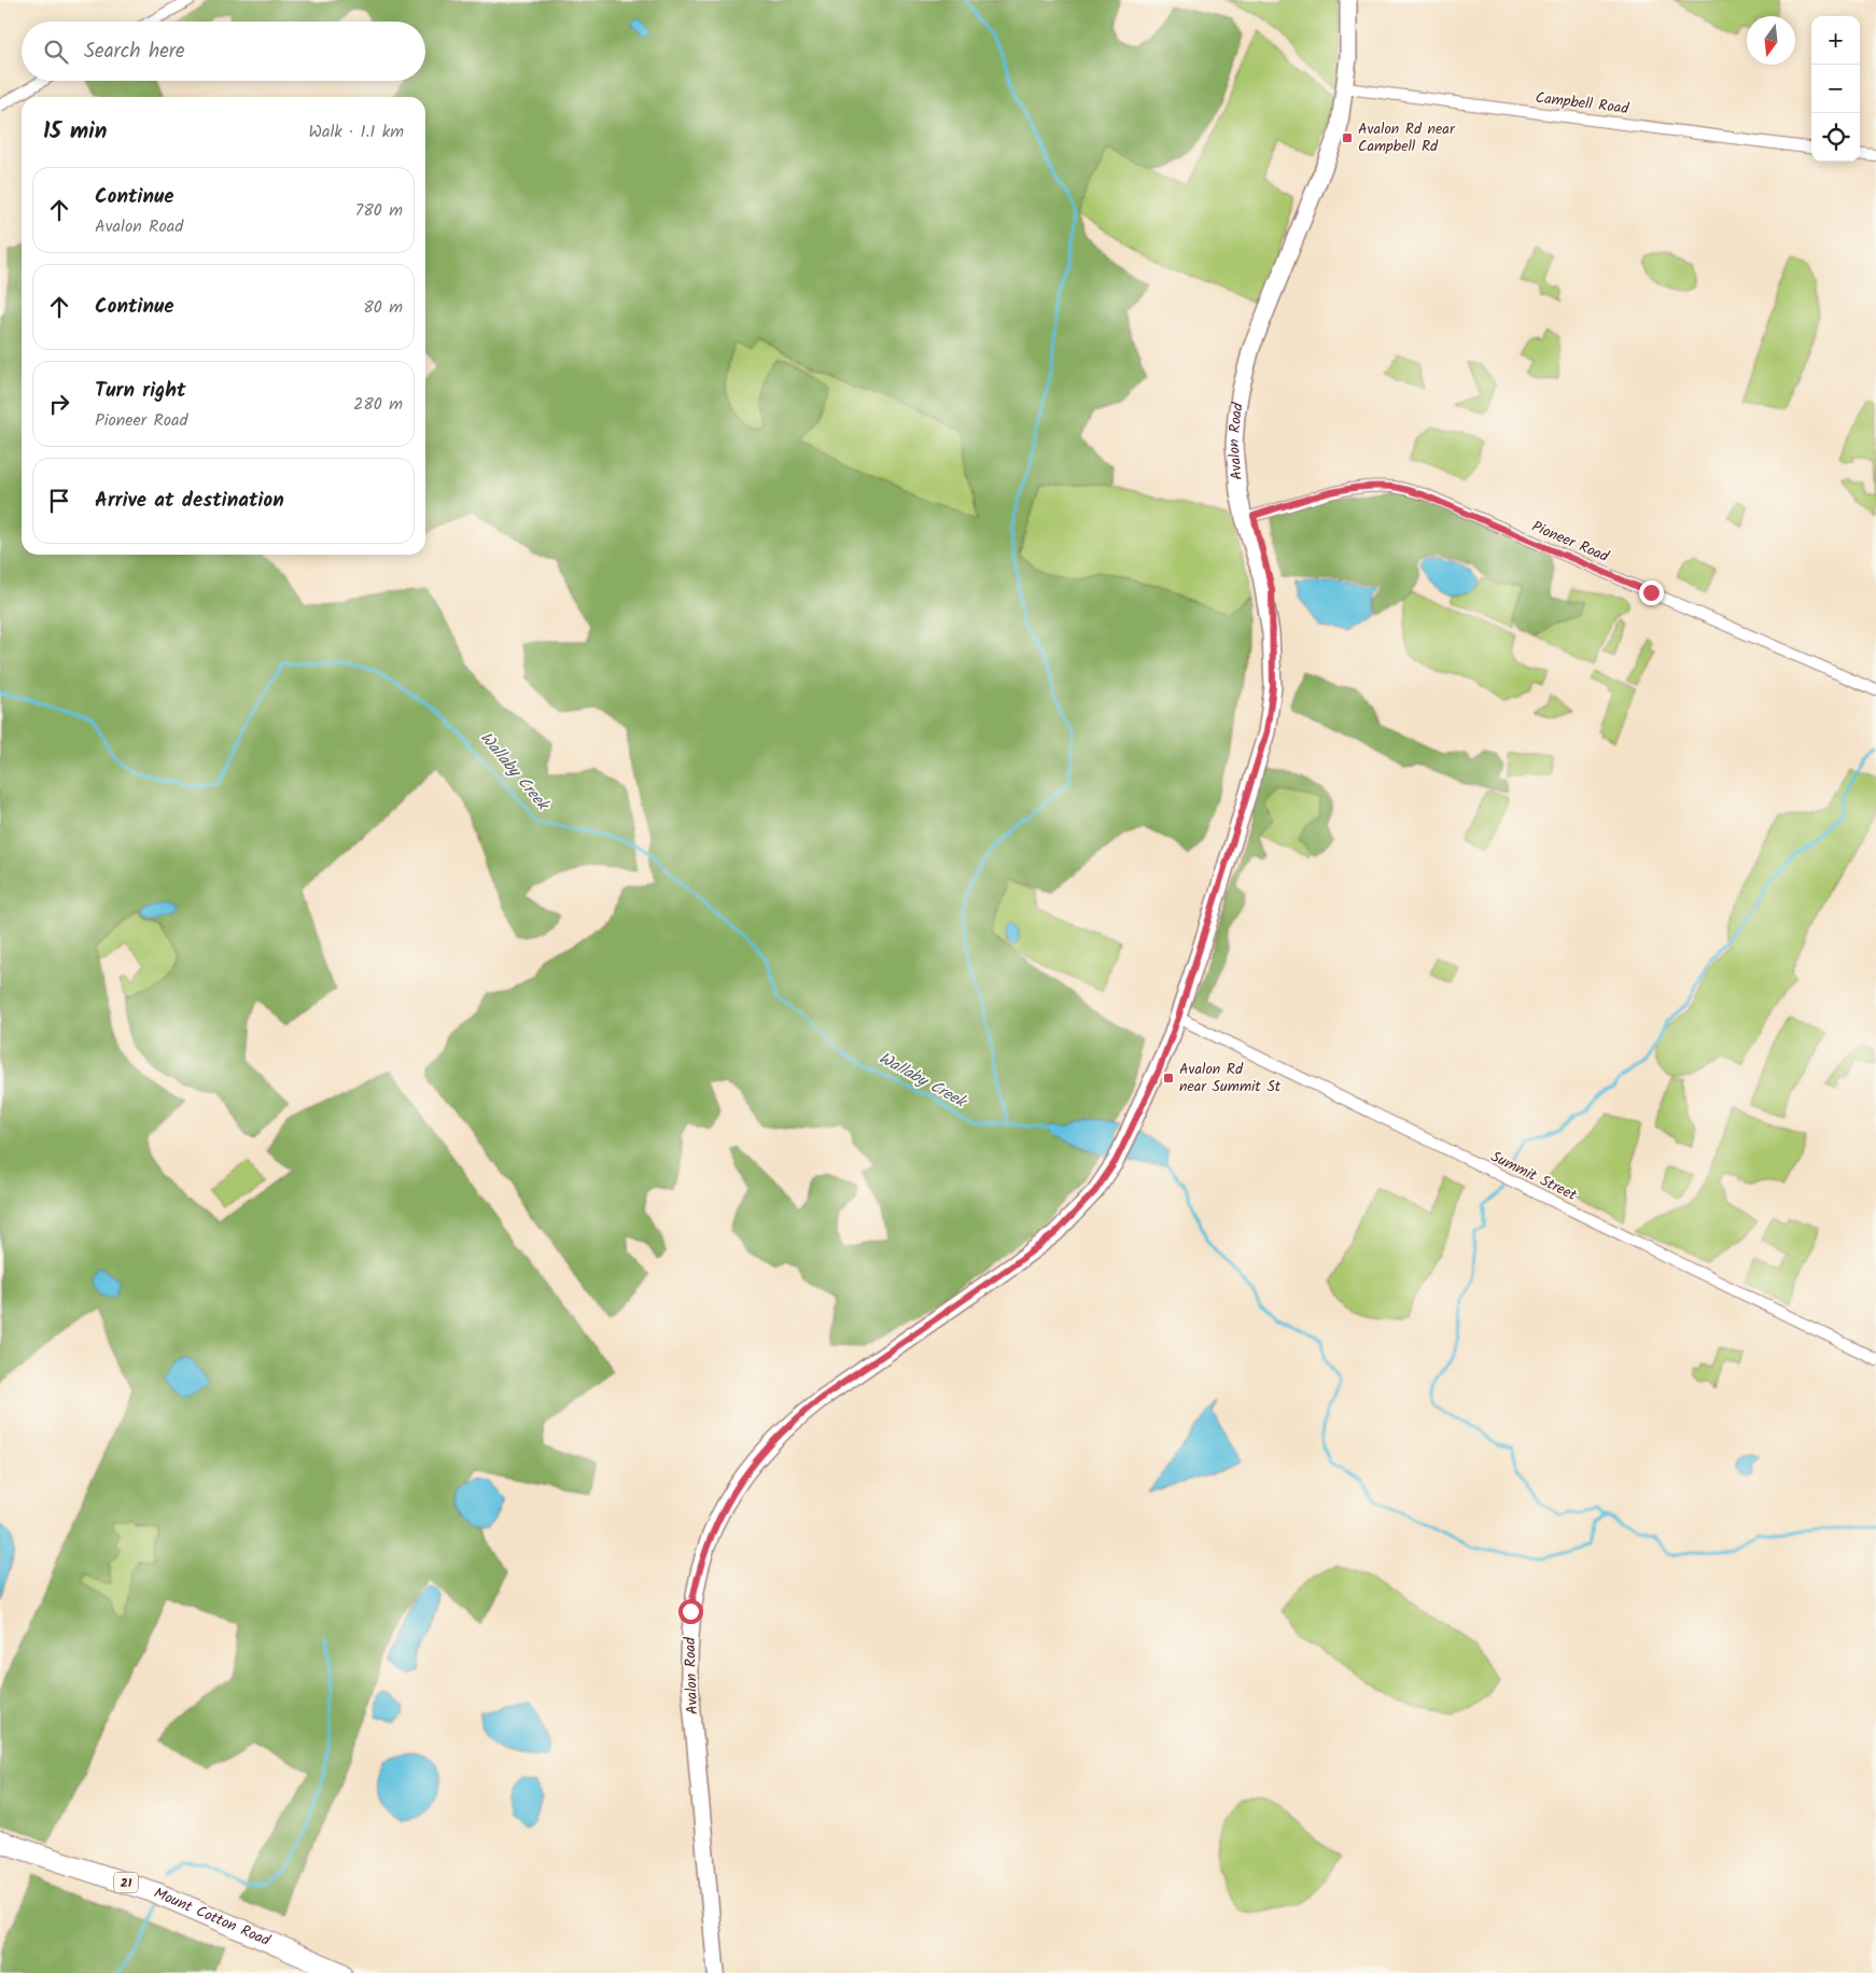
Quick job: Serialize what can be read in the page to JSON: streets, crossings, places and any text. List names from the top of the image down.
{
  "streets": {
    "highway": ["21", "Mount Cotton Road"],
    "street": [
      "Campbell Road",
      "Avalon Road",
      "Pioneer Road",
      "Summit Street"
    ]
  },
  "crossings": [
    ["Campbell Road", "Avalon Road"],
    ["Avalon Road", "Pioneer Road"],
    ["Avalon Road", "Summit Street"]
  ],
  "water": ["Wallaby Creek"],
  "places": {
    "transit": ["Avalon Rd near Campbell Rd", "Avalon Rd near Summit St"]
  },
  "north": "bottom",
  "page": {
    "map_buttons": ["+", "−"],
    "search": "Search here",
    "heading": ["15 min", "Walk · 1.1 km"],
    "list": [
      ["Continue", "Avalon Road", "780 m"],
      ["Continue", "80 m"],
      ["Turn right", "Pioneer Road", "280 m"],
      "Arrive at destination"
    ]
  }
}
